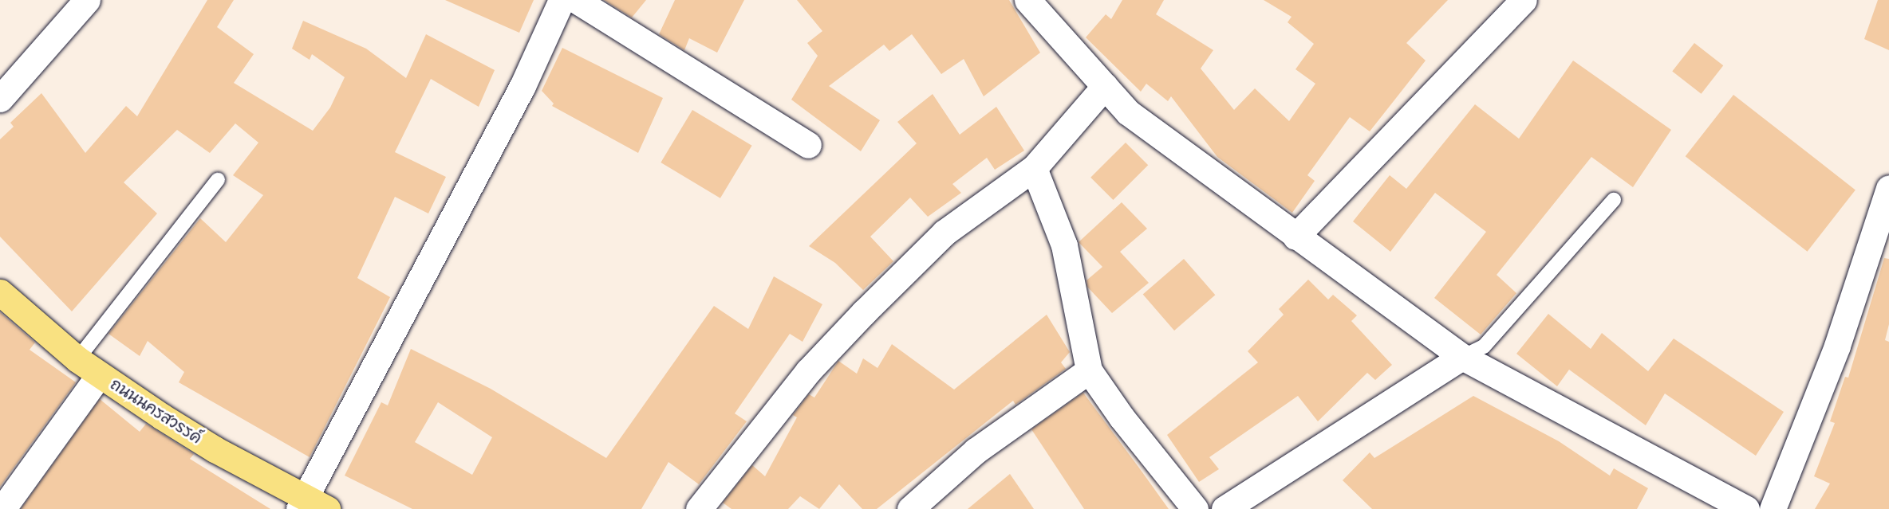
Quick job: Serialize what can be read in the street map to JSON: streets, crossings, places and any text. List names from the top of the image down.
{
  "streets": {
    "main road": ["ถนนนครสวรรค์"]
  }
}
